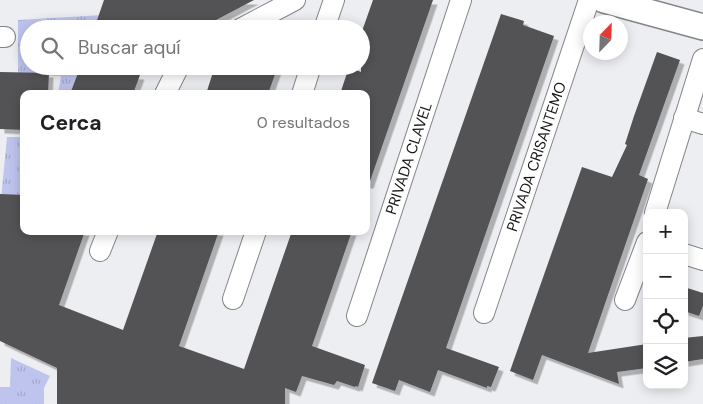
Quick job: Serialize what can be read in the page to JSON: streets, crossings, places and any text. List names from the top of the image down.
{
  "streets": {
    "street": ["PRIVADA CRISANTEMO", "PRIVADA CLAVEL"]
  },
  "north": "top right",
  "page": {
    "search": "Buscar aquí",
    "heading": ["Cerca", "0 resultados"],
    "map_buttons": ["+", "−"]
  }
}
